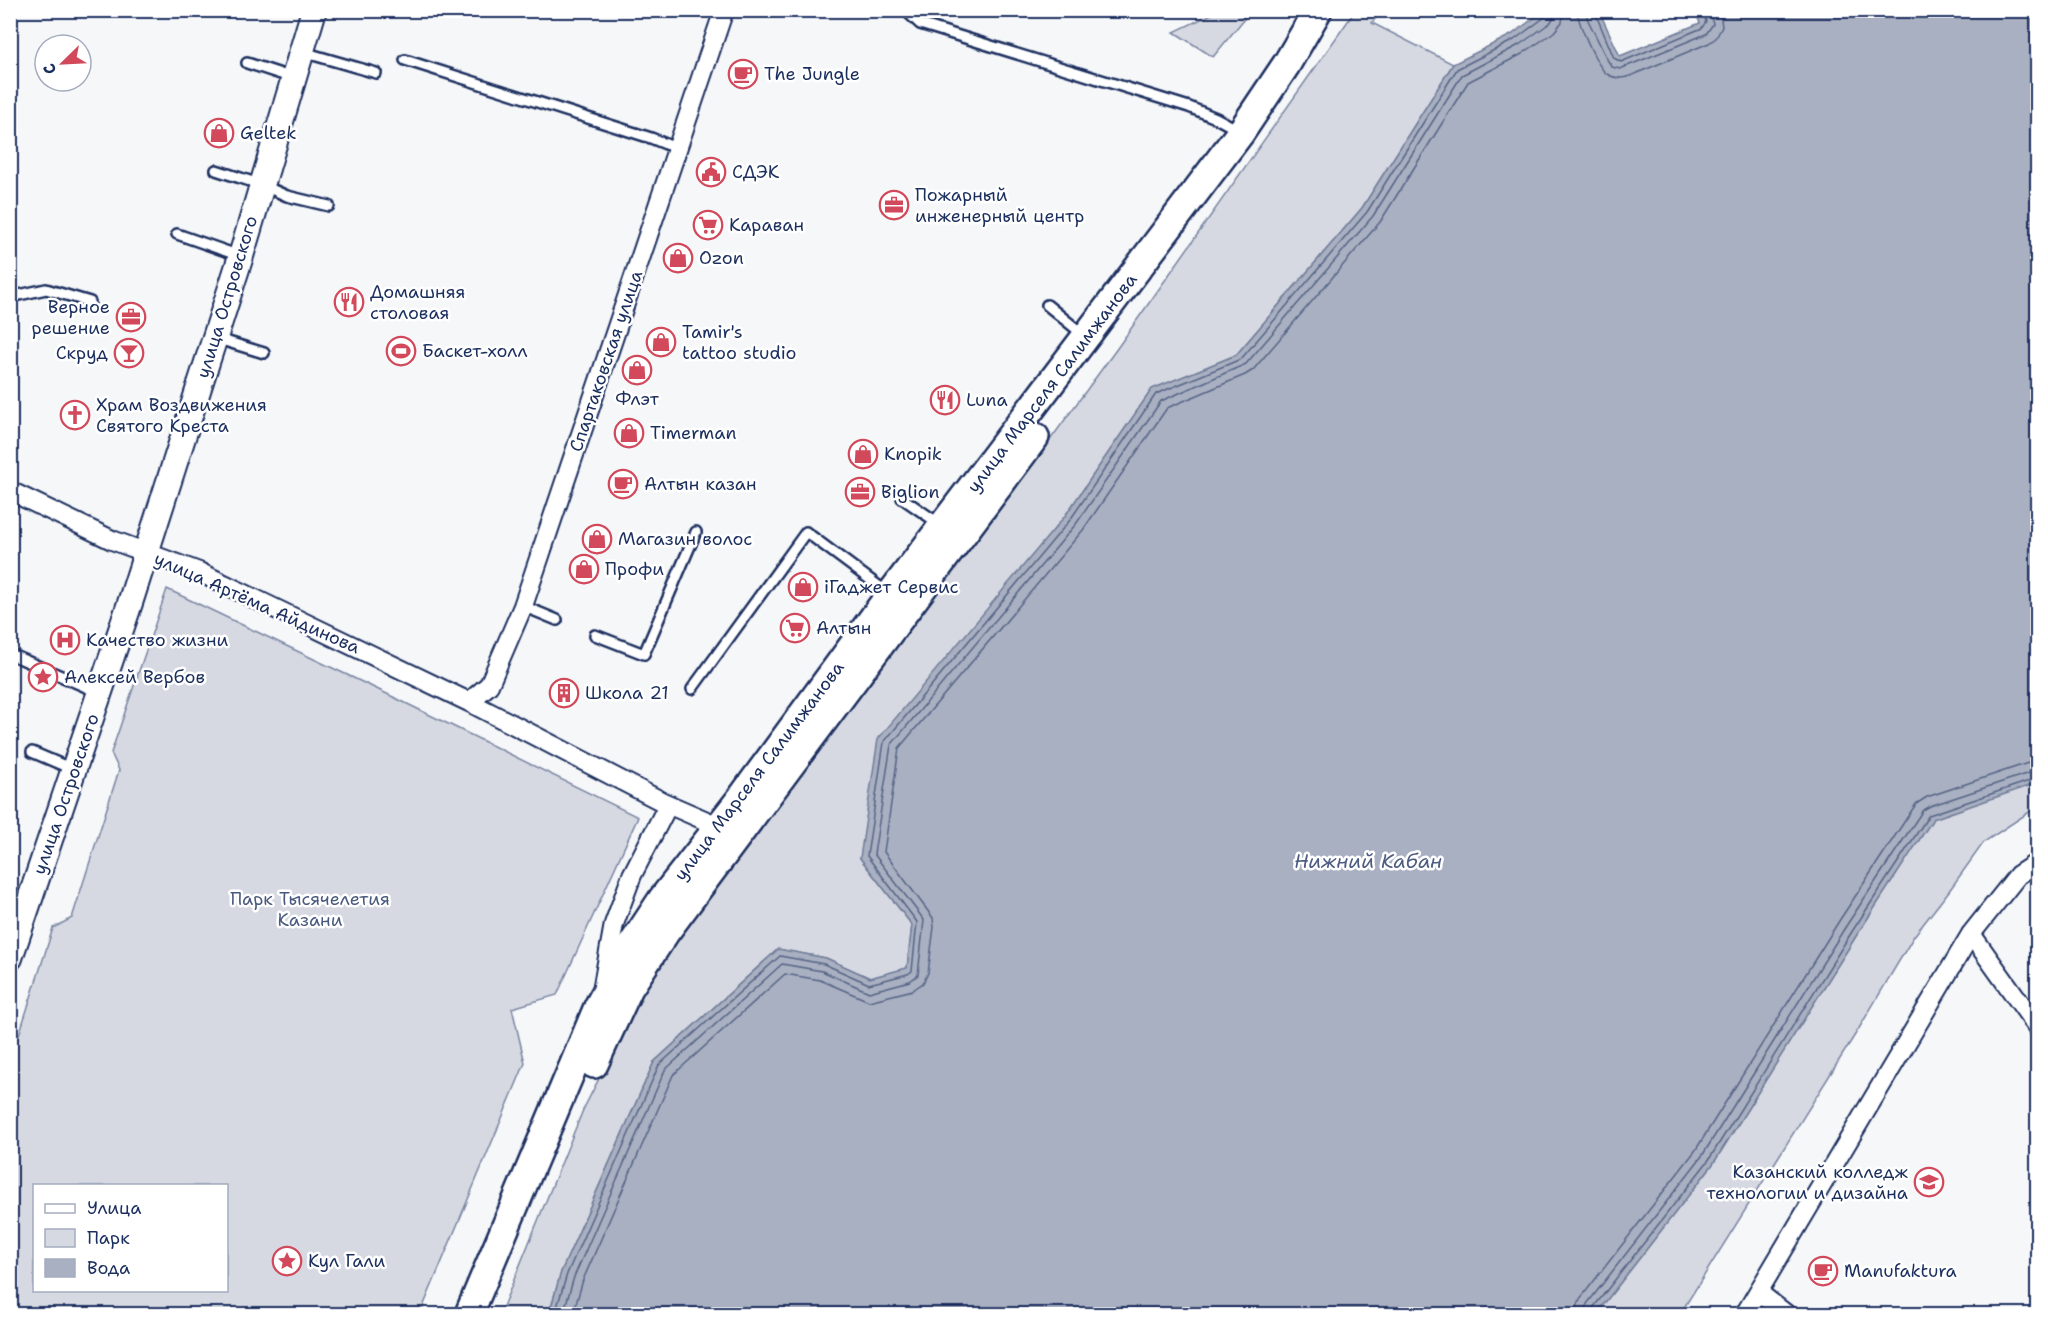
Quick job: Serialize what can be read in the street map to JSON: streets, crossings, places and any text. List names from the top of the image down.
{
  "streets": {
    "main road": ["улица Марселя Салимжанова"],
    "street": ["улица Островского", "Спартаковская улица", "улица Артёма Айдинова"]
  },
  "crossings": [
    ["улица Островского", "улица Артёма Айдинова"],
    ["Спартаковская улица", "улица Артёма Айдинова"],
    ["улица Марселя Салимжанова", "улица Артёма Айдинова"]
  ],
  "water": ["Нижний Кабан"],
  "parks": ["Парк Тысячелетия Казани"],
  "places": {
    "cafe": ["The Jungle", "Алтын казан", "Manufaktura"],
    "shop": [
      "Geltek",
      "Ozon",
      "Tamir's tattoo studio",
      "Флэт",
      "Timerman",
      "Knopik",
      "Магазин волос",
      "Профи",
      "iГаджет Сервис"
    ],
    "public building": ["СДЭК"],
    "office": ["Пожарный инженерный центр", "Верное решение", "Biglion"],
    "supermarket": ["Караван", "Алтын"],
    "restaurant": ["Домашняя столовая", "Luna"],
    "sports": ["Баскет-холл"],
    "bar": ["Скруд"],
    "church": ["Храм Воздвижения Святого Креста"],
    "hospital": ["Качество жизни"],
    "place": ["Алексей Вербов", "Кул Гали"],
    "building": ["Школа 21"],
    "school or university": ["Казанский колледж технологии и дизайна"]
  },
  "legend": ["Улица", "Парк", "Вода"],
  "north": "bottom left"
}
